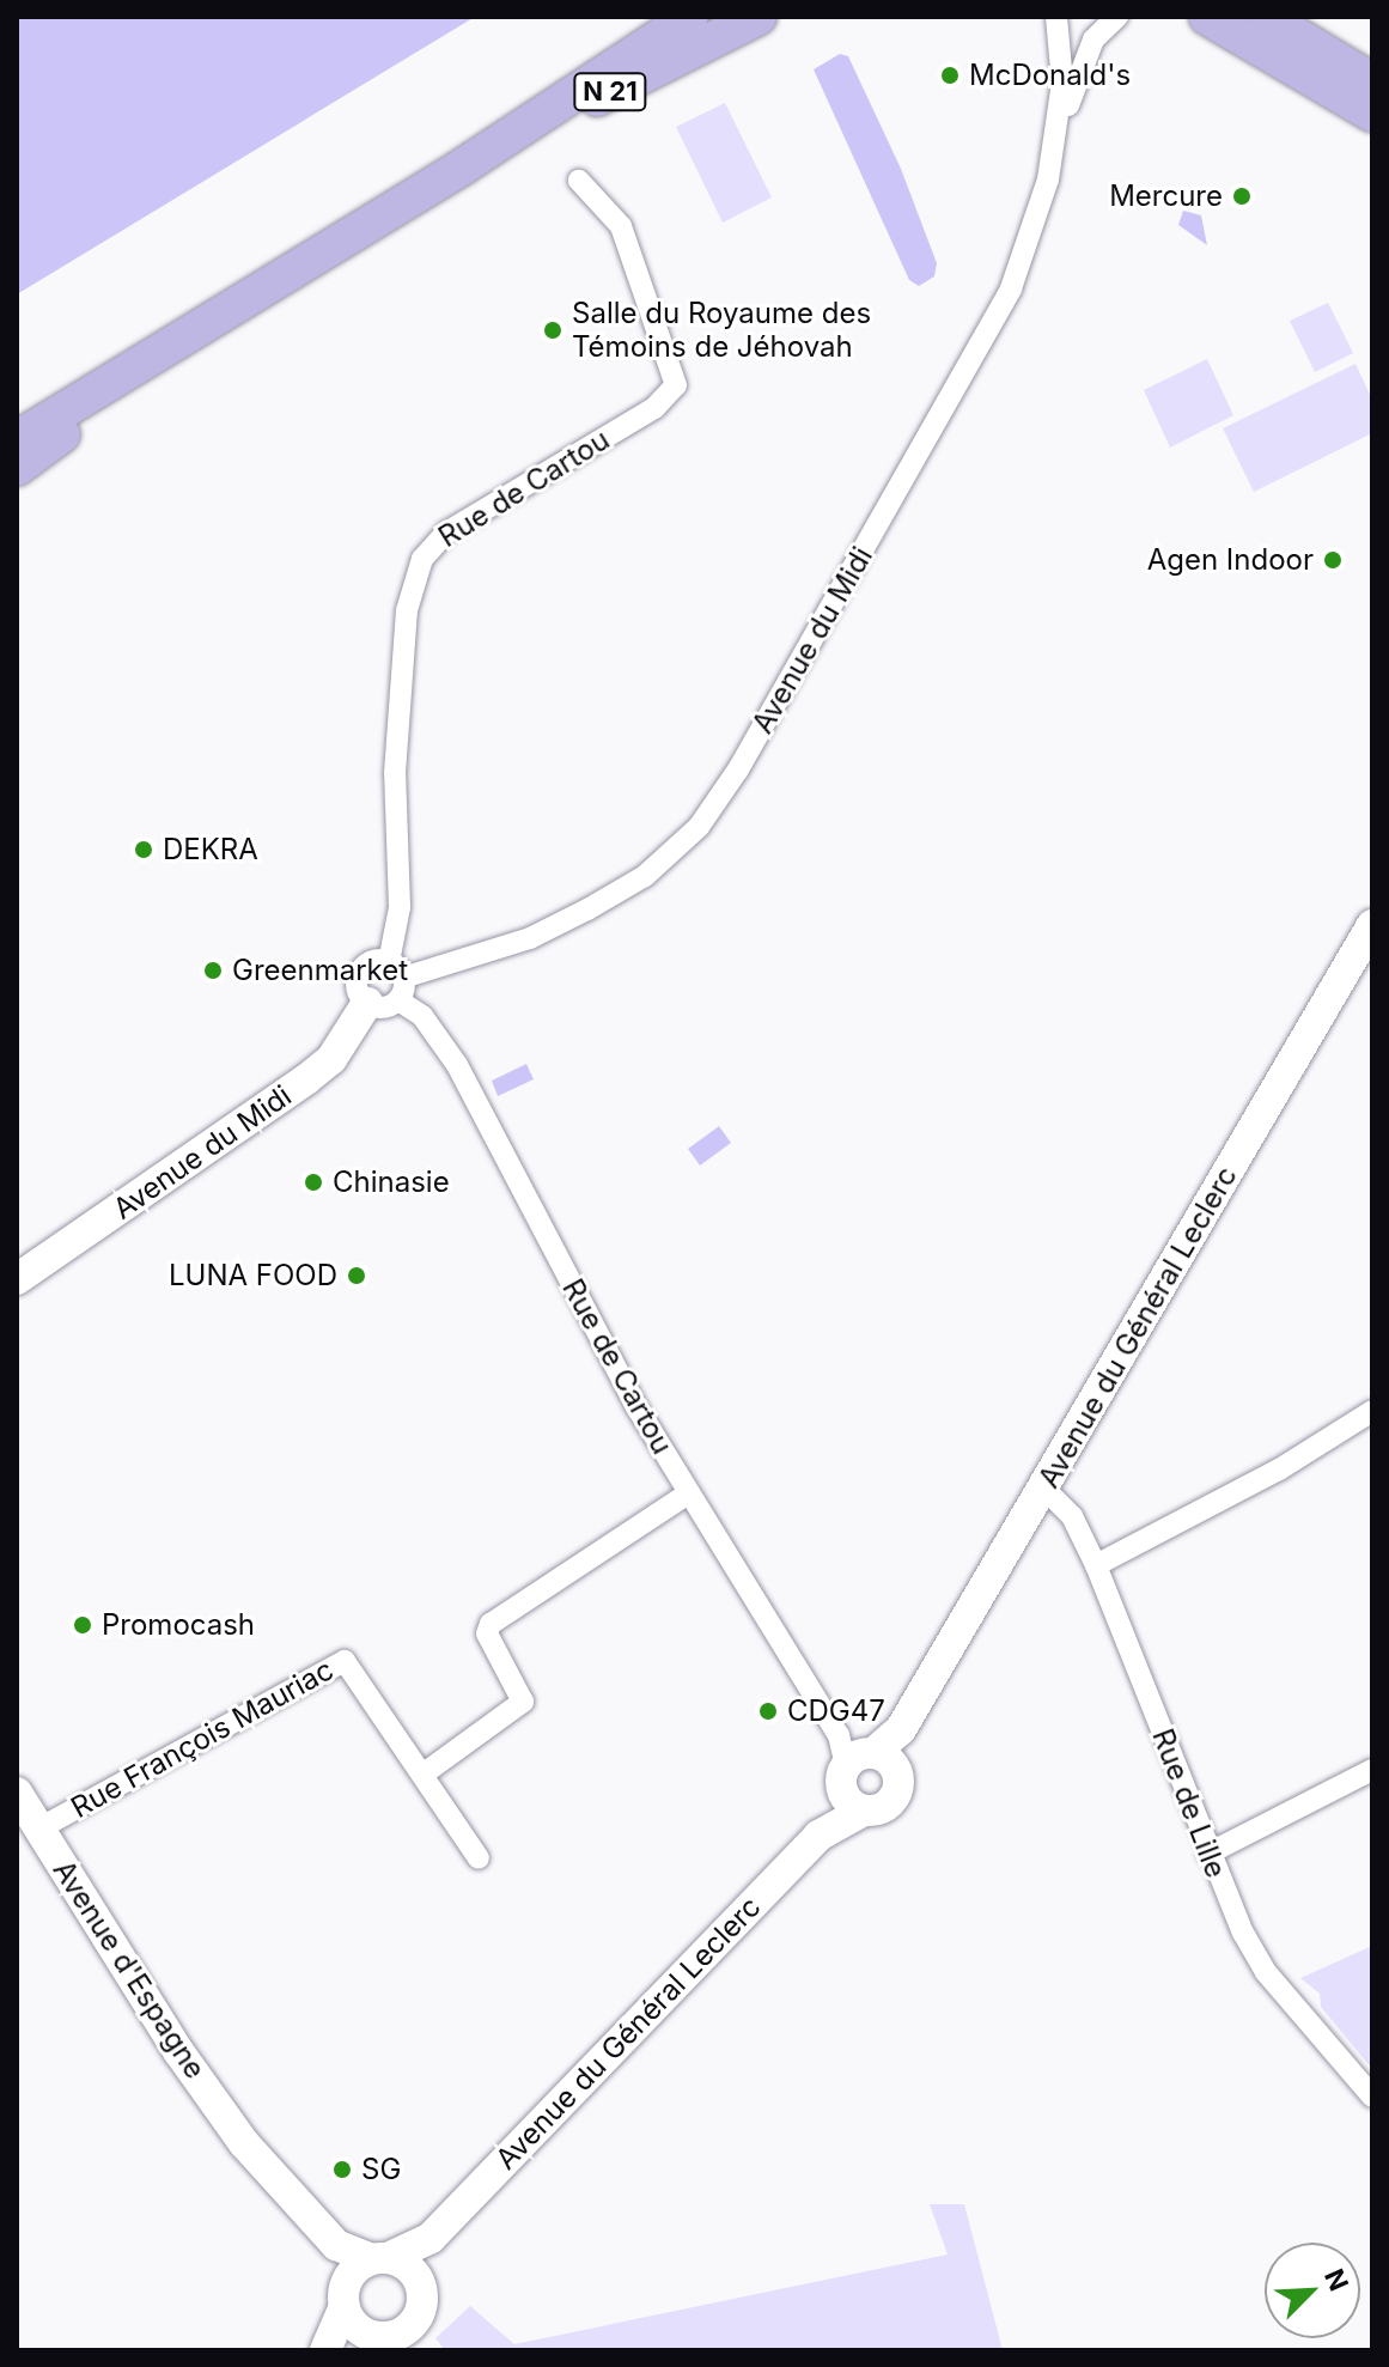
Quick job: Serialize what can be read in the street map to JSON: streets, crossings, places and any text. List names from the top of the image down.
{
  "streets": {
    "main road": ["N 21"],
    "street": [
      "Rue de Cartou",
      "Avenue du Midi",
      "Avenue du Général Leclerc",
      "Rue François Mauriac",
      "Rue de Lille",
      "Avenue d'Espagne"
    ]
  },
  "crossings": [
    ["Rue de Cartou", "Avenue du Midi"],
    ["Rue de Cartou", "Avenue du Général Leclerc"],
    ["Avenue du Général Leclerc", "Rue de Lille"],
    ["Rue François Mauriac", "Avenue d'Espagne"]
  ],
  "places": [
    "McDonald's",
    "Mercure",
    "Salle du Royaume des Témoins de Jéhovah",
    "Agen Indoor",
    "DEKRA",
    "Greenmarket",
    "Chinasie",
    "LUNA FOOD",
    "Promocash",
    "CDG47",
    "SG"
  ],
  "north": "top right"
}
